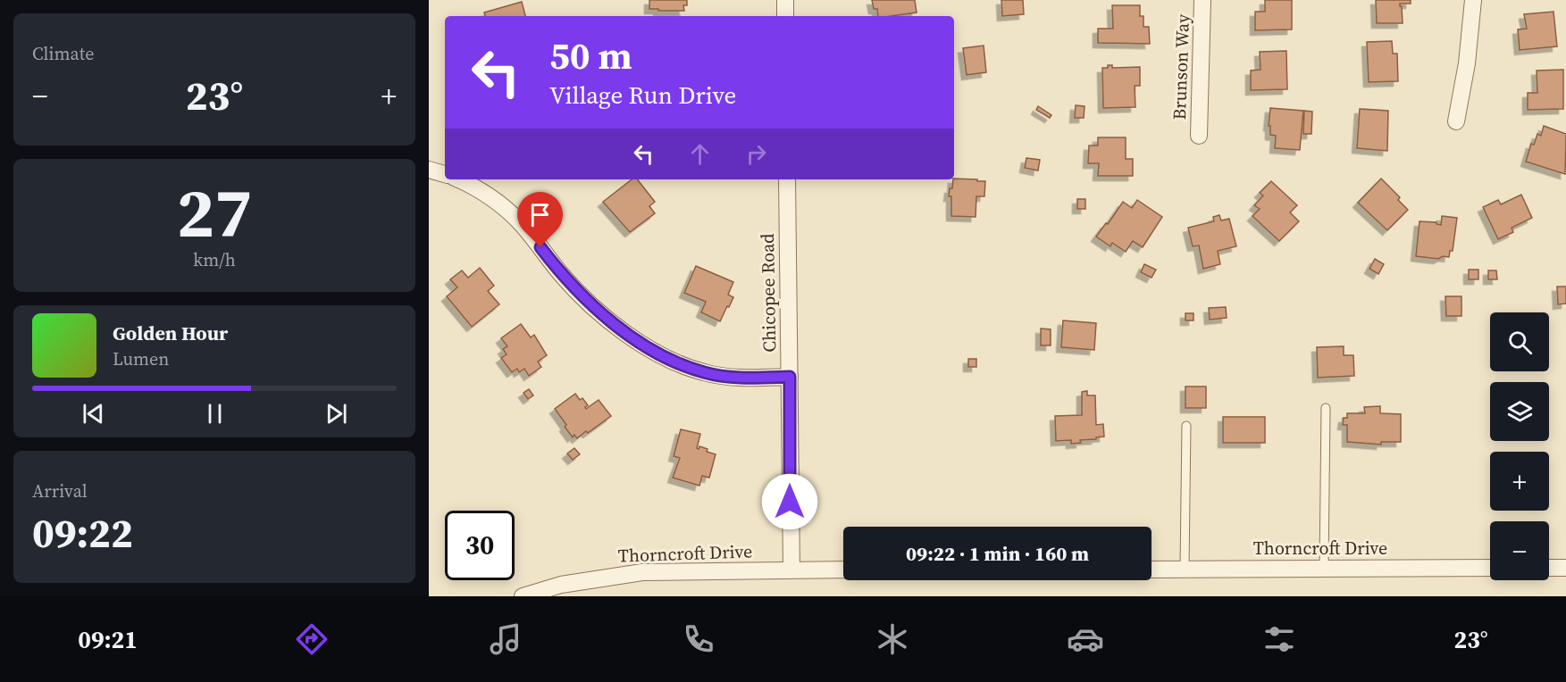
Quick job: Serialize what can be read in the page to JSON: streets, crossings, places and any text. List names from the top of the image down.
{
  "streets": {
    "street": ["Brunson Way", "Chicopee Road", "Thorncroft Drive"]
  },
  "crossings": [
    ["Chicopee Road", "Thorncroft Drive"]
  ],
  "page": {
    "tile": [
      "Climate",
      ["27", "km/h"],
      ["Arrival", "09:22"]
    ],
    "turn": ["50 m", "Village Run Drive"],
    "heat": ["−", "23°", "+"],
    "map_buttons": ["+", "−"],
    "song": ["Golden Hour", "Lumen"],
    "limit": "30",
    "trip": "09:22 · 1 min · 160 m",
    "tabs": ["09:21", "23°"]
  }
}
